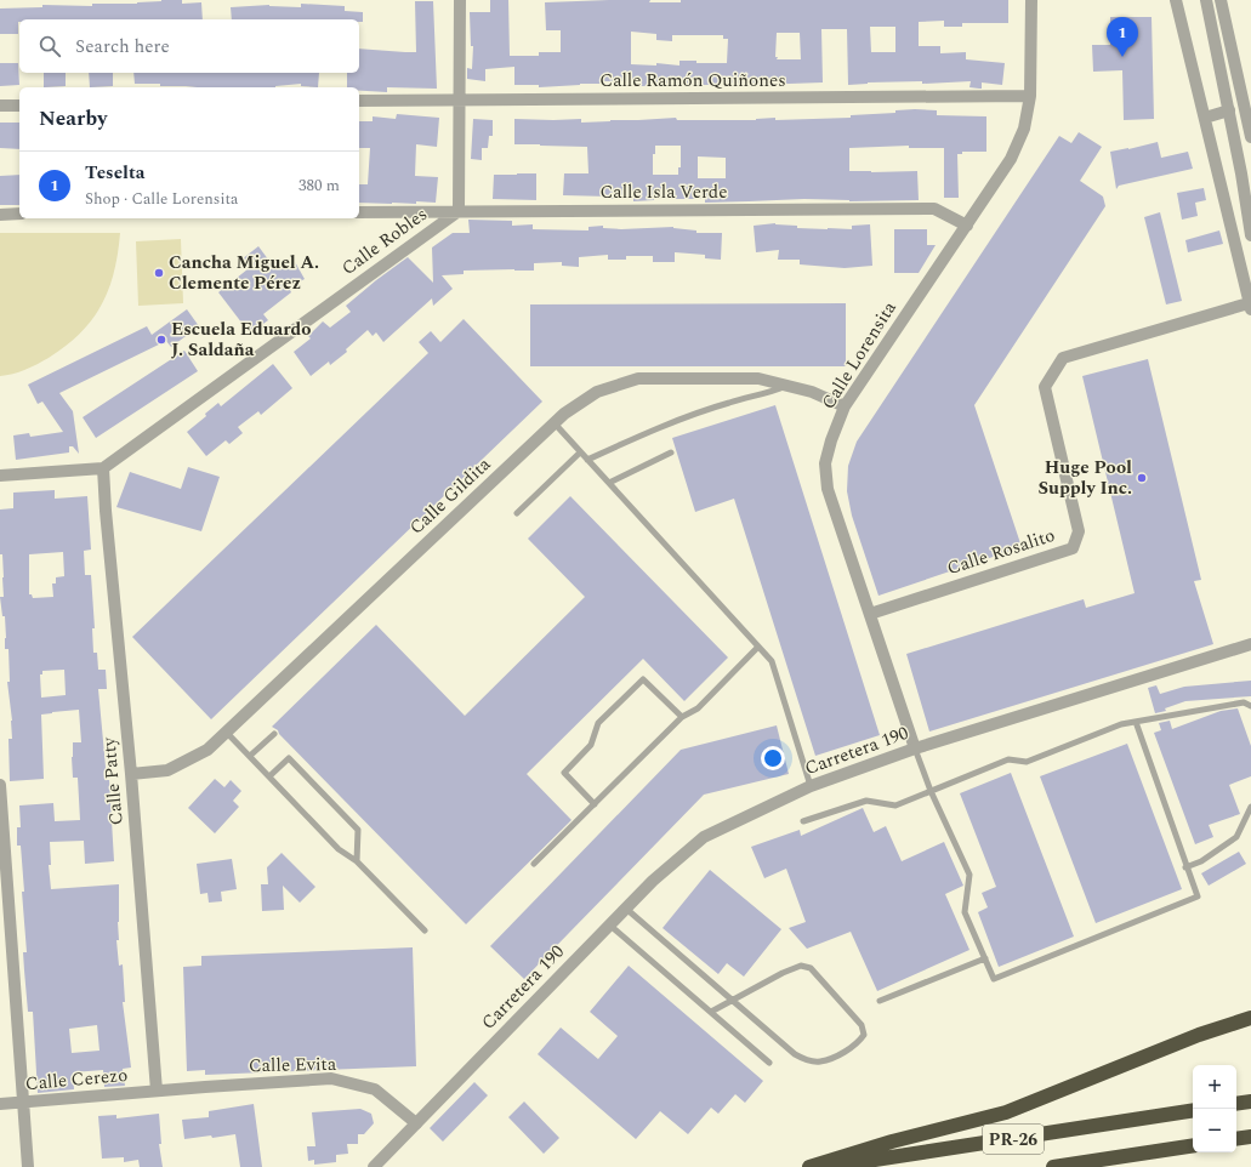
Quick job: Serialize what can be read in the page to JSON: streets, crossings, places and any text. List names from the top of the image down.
{
  "streets": {
    "highway": ["PR-26"],
    "street": [
      "Calle Ramón Quiñones",
      "Calle Isla Verde",
      "Calle Robles",
      "Calle Lorensita",
      "Calle Gildita",
      "Calle Rosalito",
      "Carretera 190",
      "Calle Patty",
      "Calle Evita",
      "Calle Cerezo"
    ]
  },
  "crossings": [
    ["Calle Ramón Quiñones", "Calle Lorensita"],
    ["Calle Isla Verde", "Calle Robles"],
    ["Calle Isla Verde", "Calle Lorensita"],
    ["Calle Robles", "Calle Patty"],
    ["Calle Lorensita", "Calle Gildita"],
    ["Calle Lorensita", "Calle Rosalito"],
    ["Calle Lorensita", "Carretera 190"],
    ["Calle Gildita", "Calle Patty"],
    ["Carretera 190", "Calle Evita"],
    ["Calle Patty", "Calle Evita"],
    ["Calle Patty", "Calle Cerezo"],
    ["Calle Evita", "Calle Cerezo"]
  ],
  "places": ["Cancha Miguel A. Clemente Pérez", "Escuela Eduardo J. Saldaña", "Huge Pool Supply Inc."],
  "page": {
    "pins": "1",
    "search": "Search here",
    "heading": "Nearby",
    "list": [
      {
        "mark": "1",
        "name": "Teselta",
        "note": "Shop · Calle Lorensita",
        "value": "380 m"
      }
    ],
    "map_buttons": ["+", "−"]
  }
}
